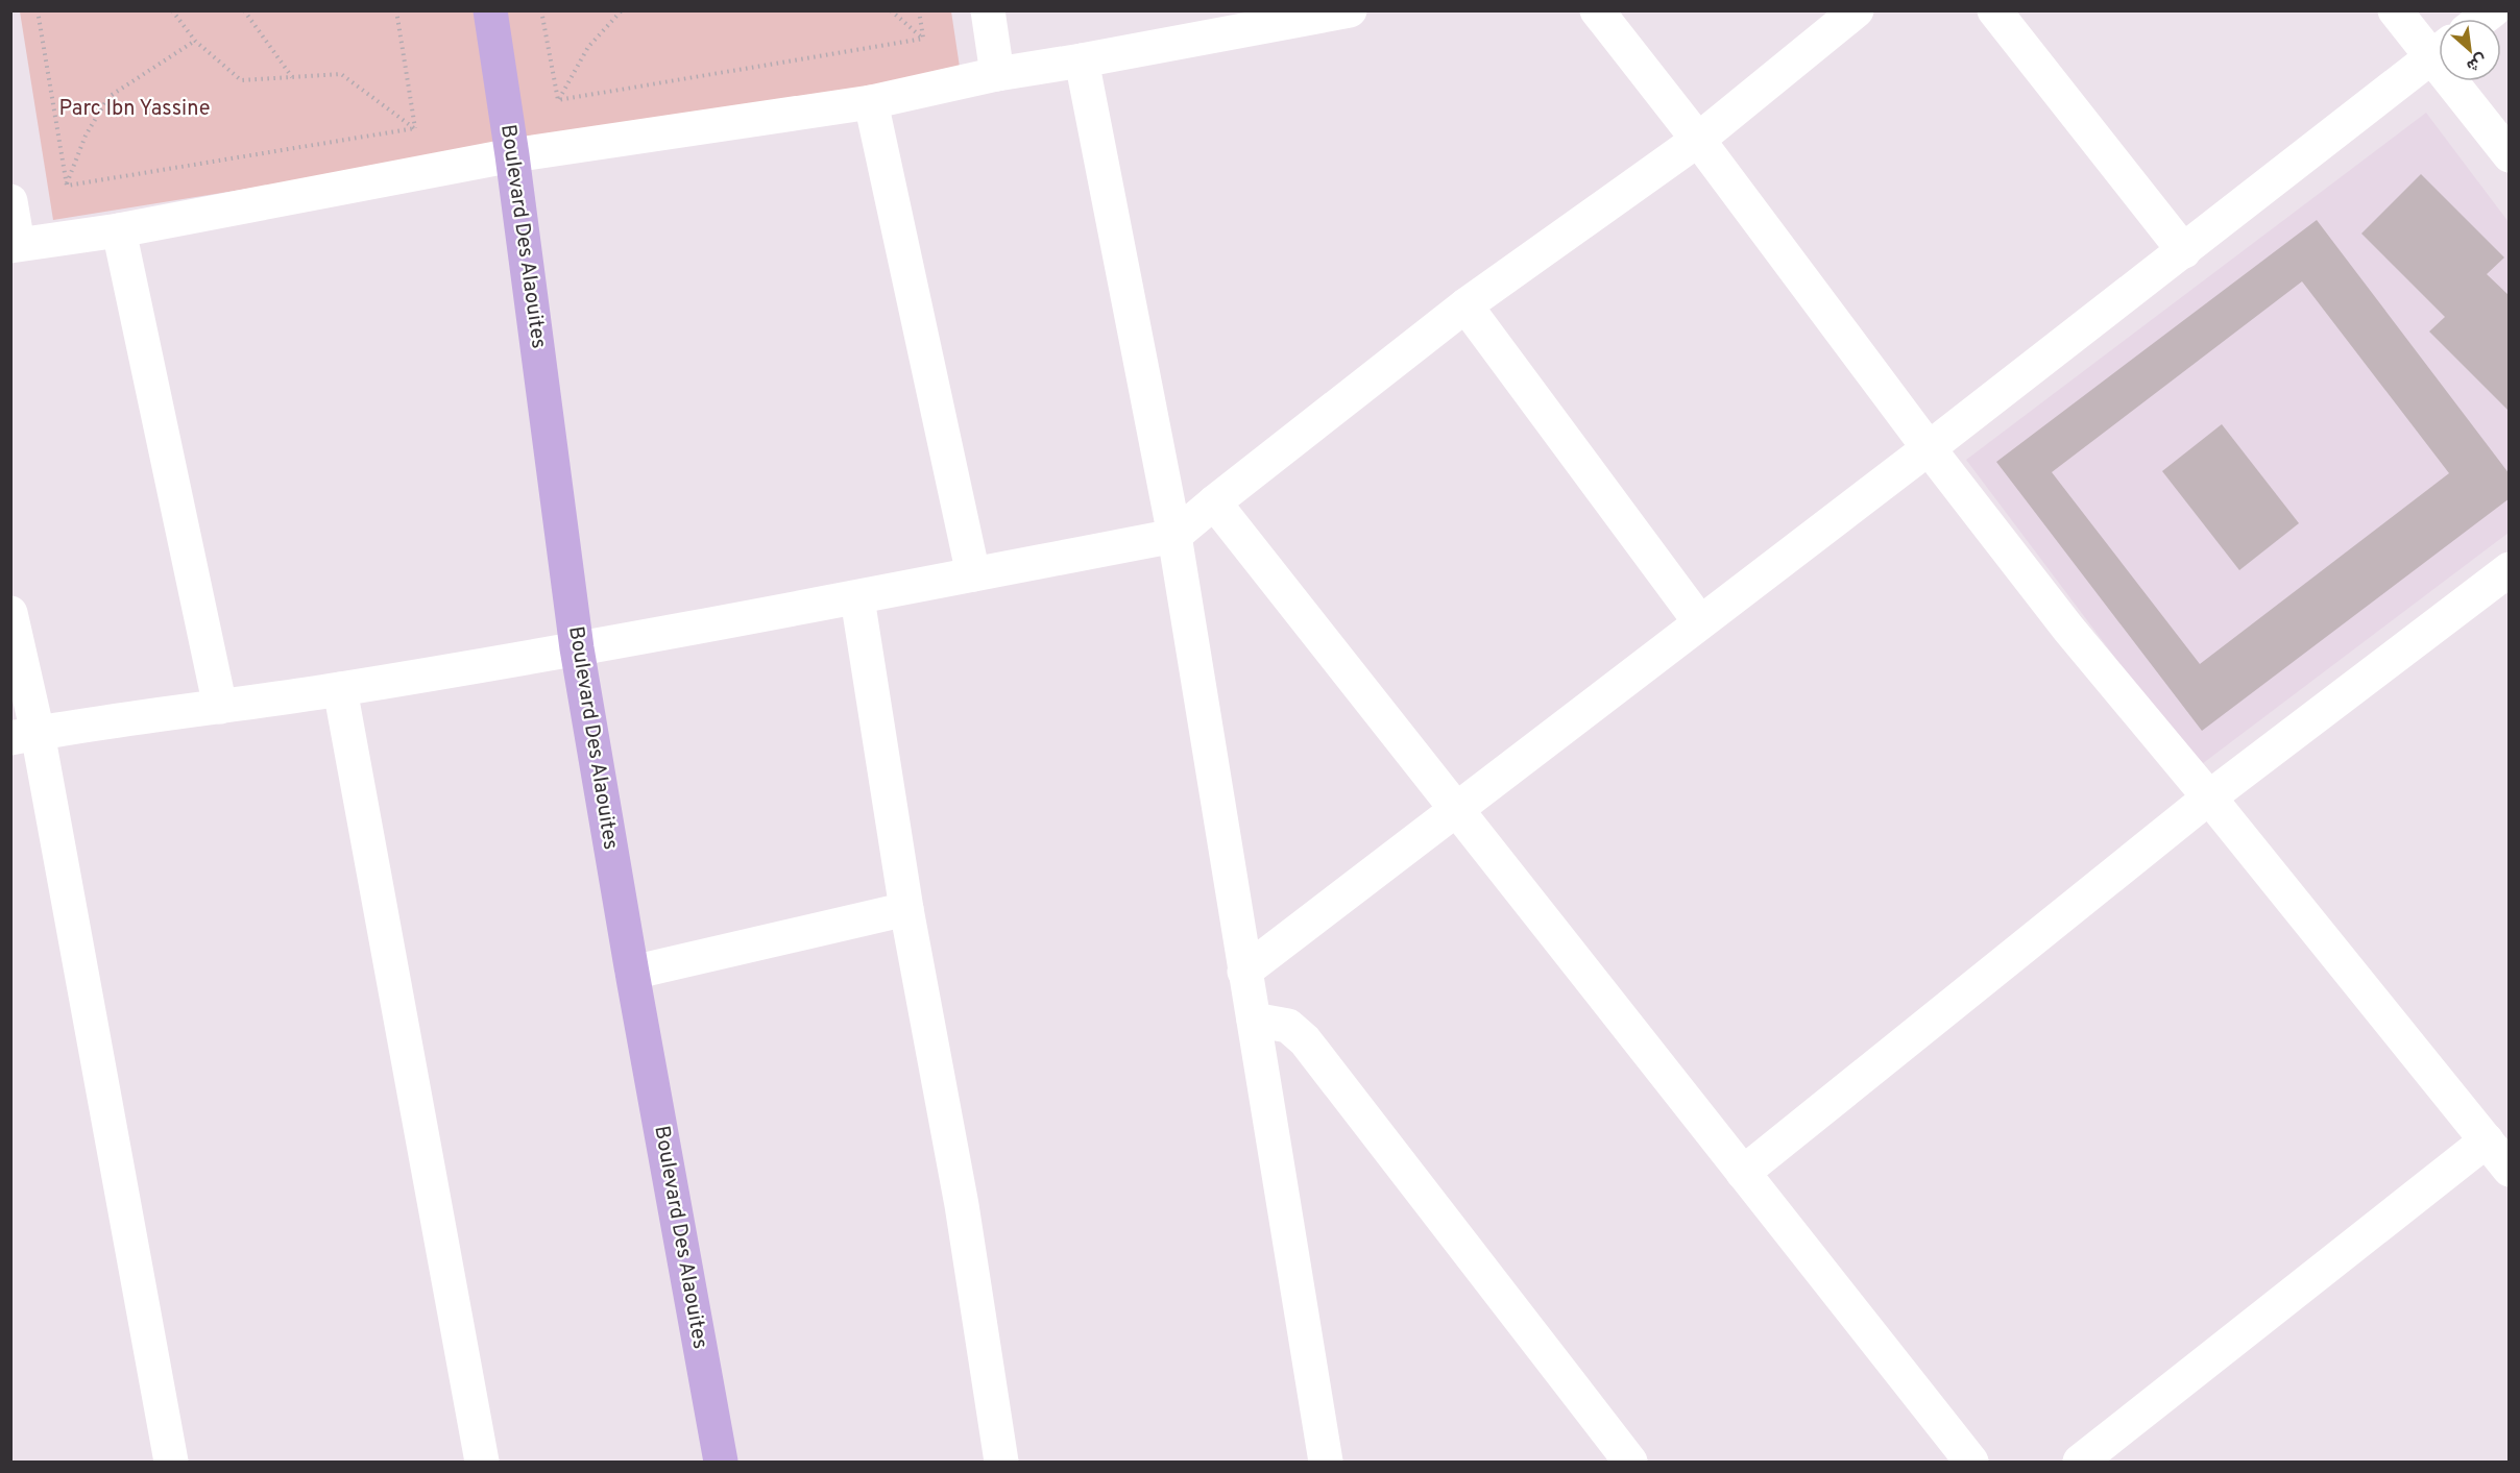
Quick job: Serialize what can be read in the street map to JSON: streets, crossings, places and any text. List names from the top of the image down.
{
  "streets": {
    "main road": ["Boulevard Des Alaouites"]
  },
  "parks": ["Parc Ibn Yassine"],
  "north": "bottom right"
}
